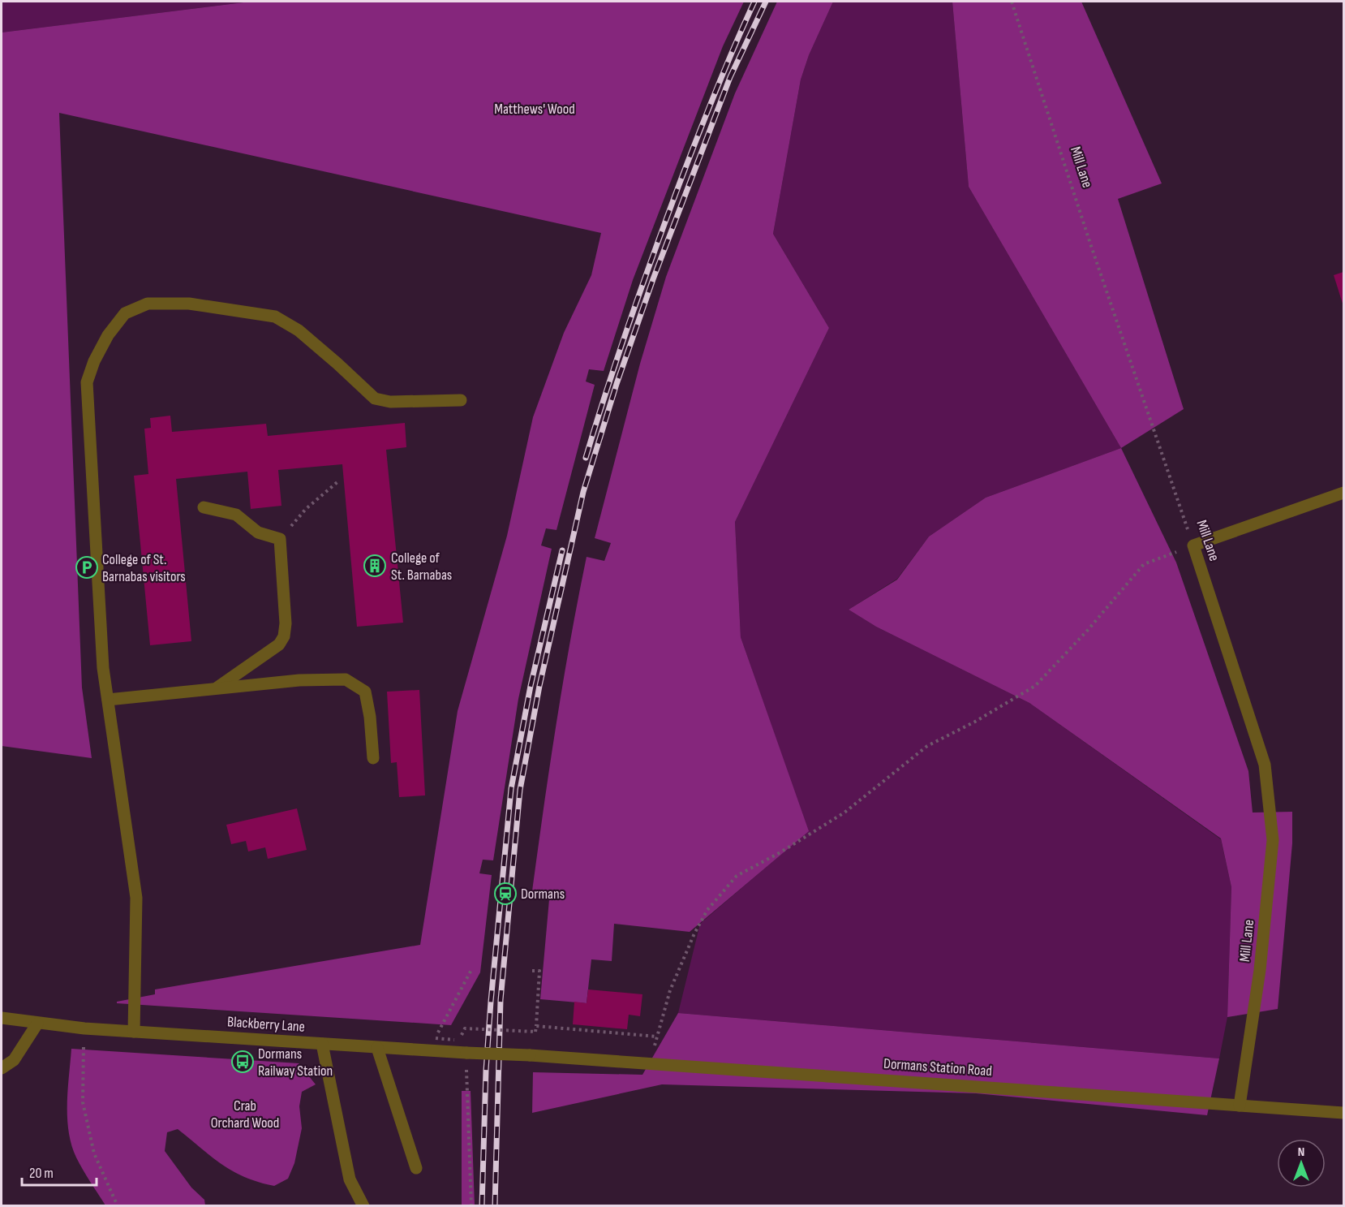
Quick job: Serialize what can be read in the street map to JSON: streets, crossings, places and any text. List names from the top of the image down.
{
  "streets": {
    "street": ["Mill Lane", "Blackberry Lane", "Dormans Station Road"]
  },
  "crossings": [
    ["Mill Lane", "Dormans Station Road"],
    ["Blackberry Lane", "Dormans Station Road"]
  ],
  "parks": ["Matthews' Wood", "Crab Orchard Wood"],
  "places": {
    "building": ["College of St. Barnabas"],
    "parking": ["College of St. Barnabas visitors"],
    "station": ["Dormans"],
    "bus stop": ["Dormans Railway Station"]
  },
  "scale_bar": "20 m",
  "north": "top"
}
